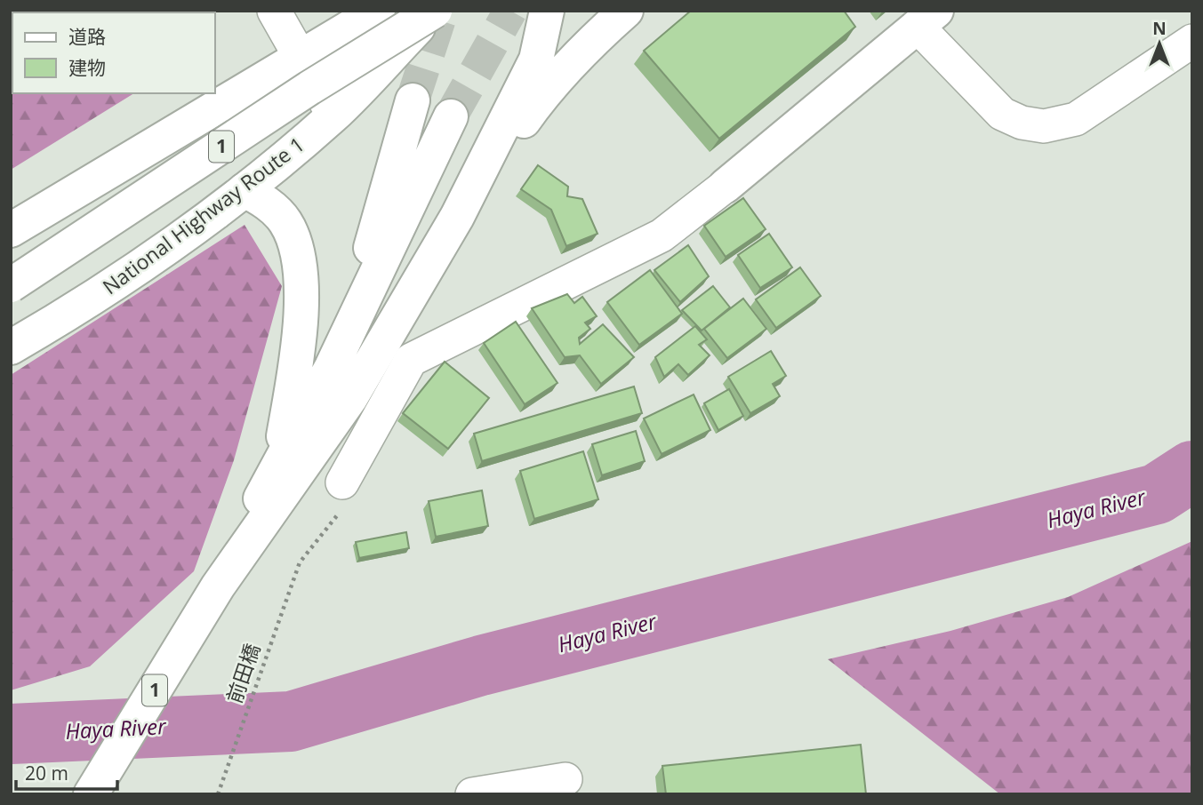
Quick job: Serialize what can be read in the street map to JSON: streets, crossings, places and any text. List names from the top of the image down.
{
  "streets": {
    "main road": ["1", "National Highway Route 1"],
    "path": ["前田橋"]
  },
  "crossings": [
    ["1", "National Highway Route 1"]
  ],
  "water": ["Haya River"],
  "legend": ["道路", "建物"],
  "scale_bar": "20 m",
  "north": "top"
}
